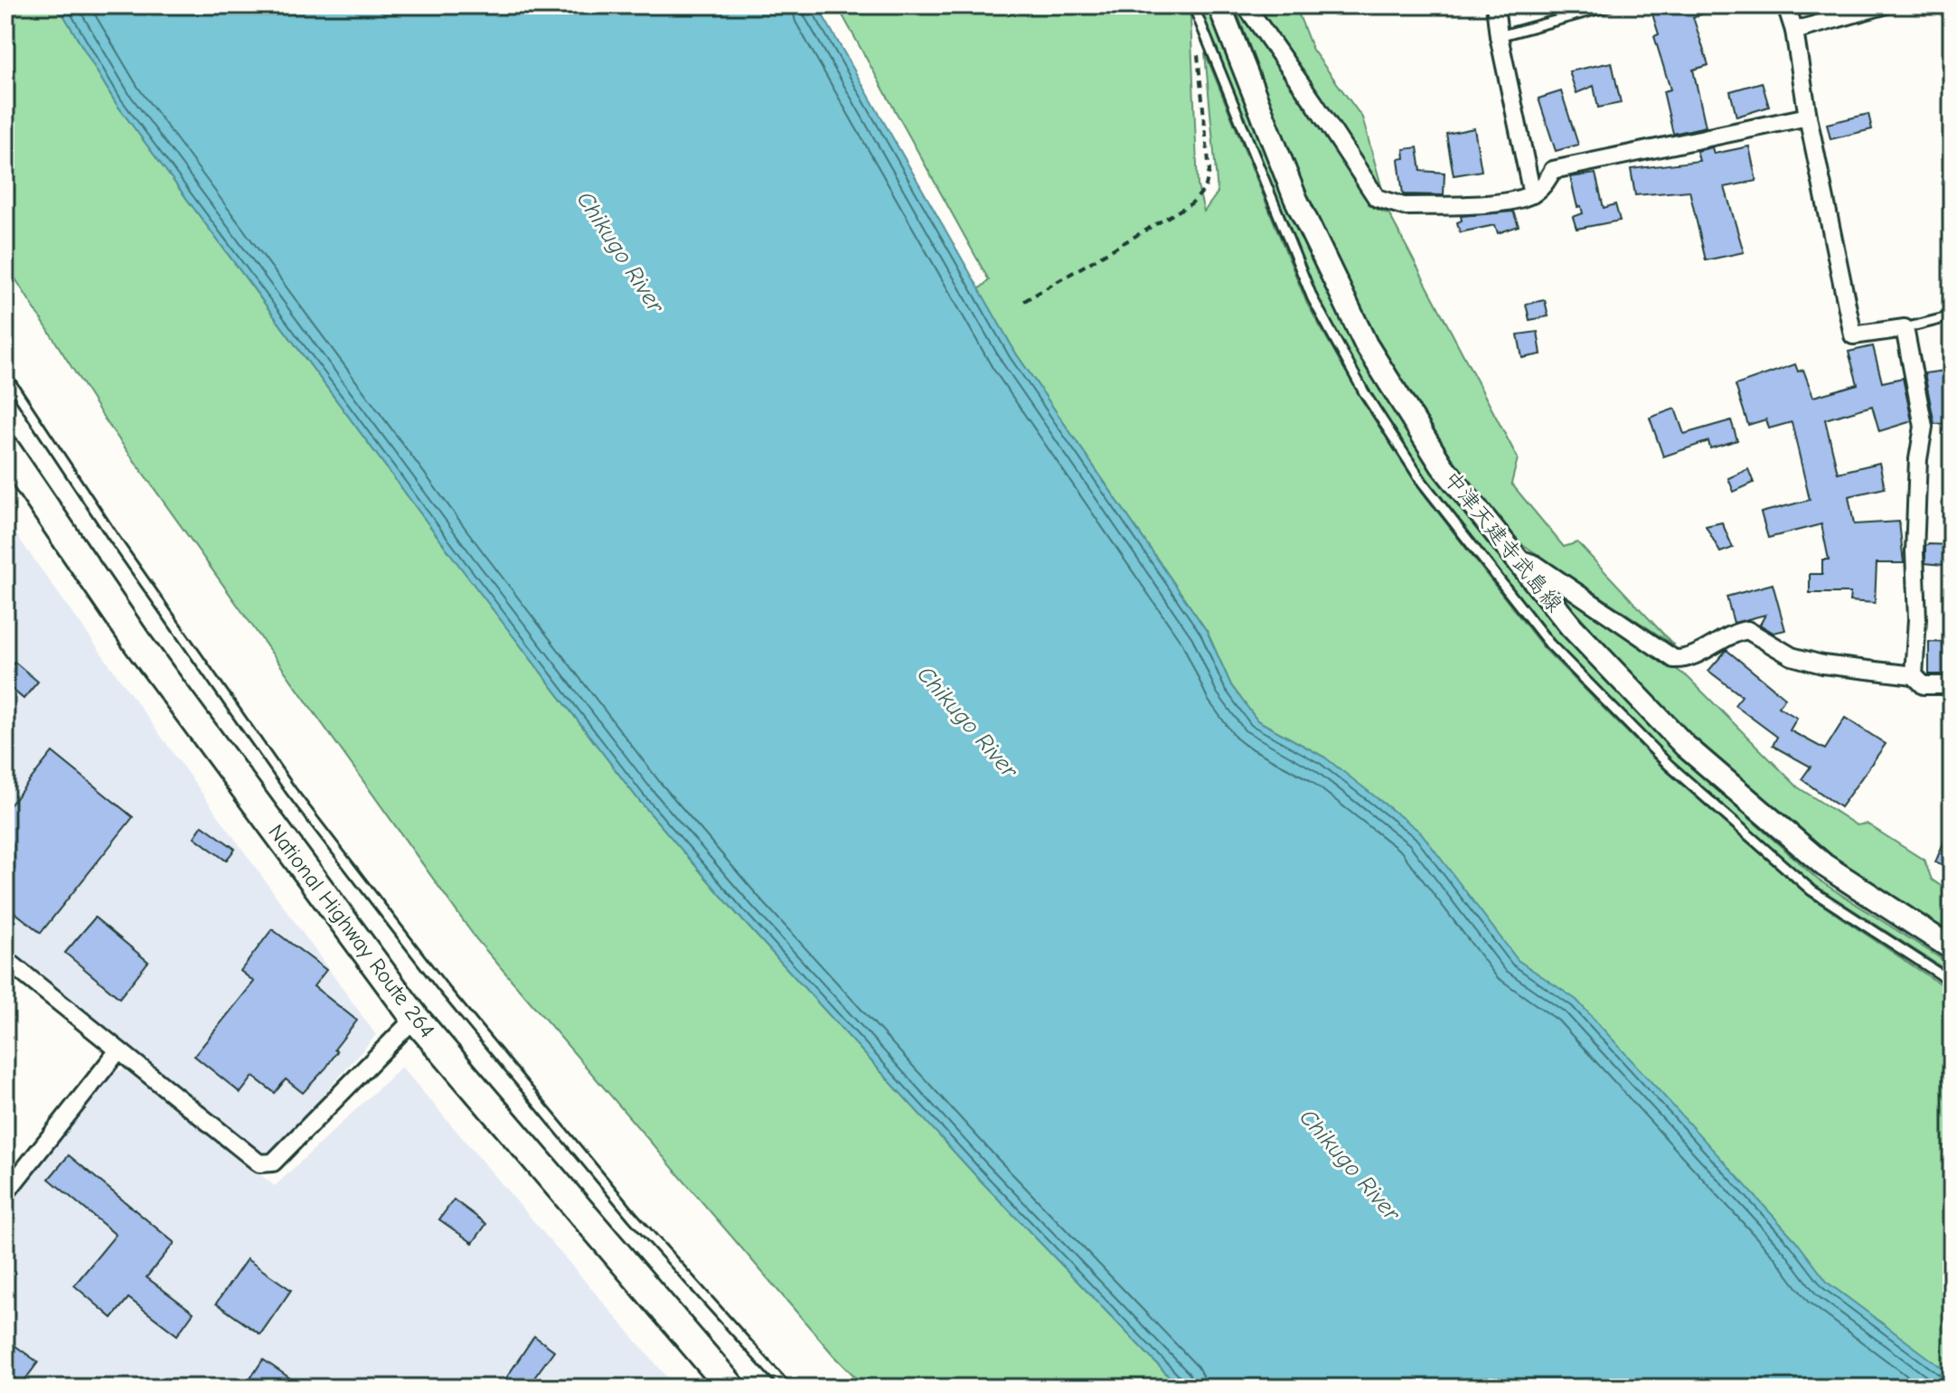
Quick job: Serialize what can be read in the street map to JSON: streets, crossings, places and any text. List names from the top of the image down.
{
  "streets": {
    "highway": ["National Highway Route 264"],
    "main road": ["中津天建寺武島線"]
  },
  "water": ["Chikugo River"]
}
